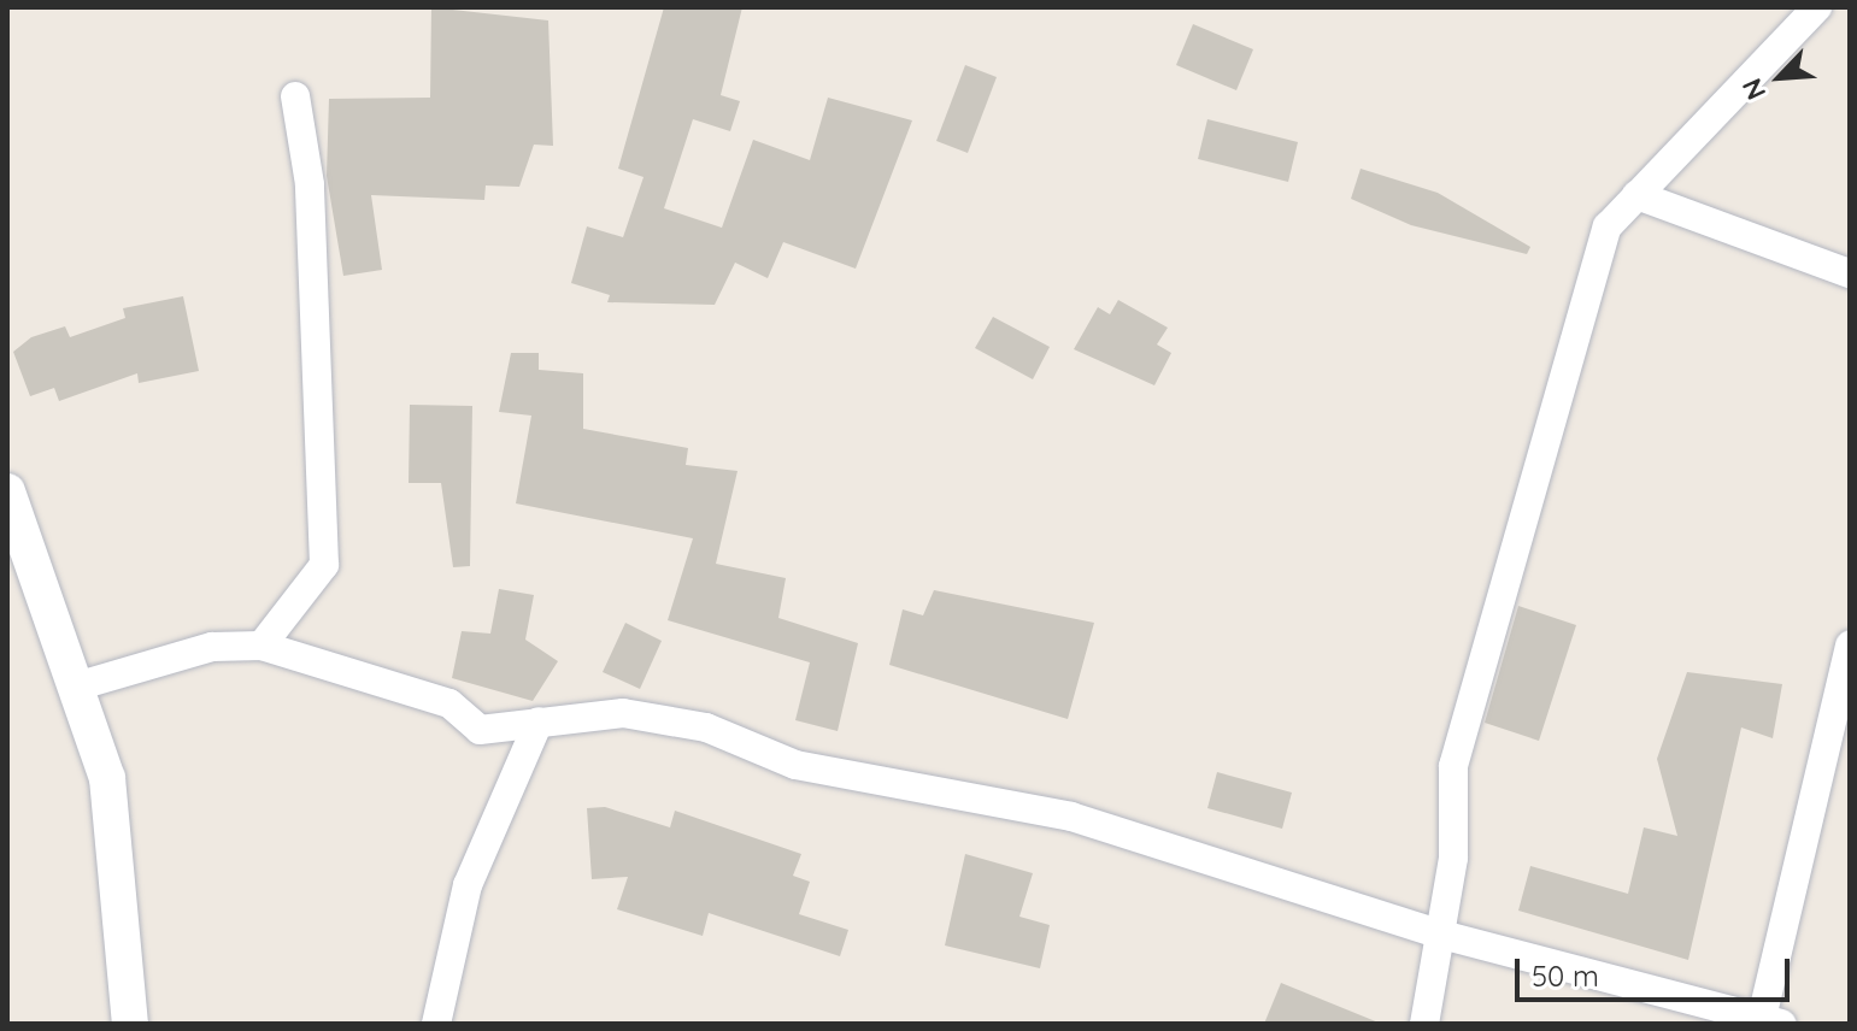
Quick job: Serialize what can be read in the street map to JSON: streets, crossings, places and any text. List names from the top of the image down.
{
  "scale_bar": "50 m",
  "north": "bottom left"
}
